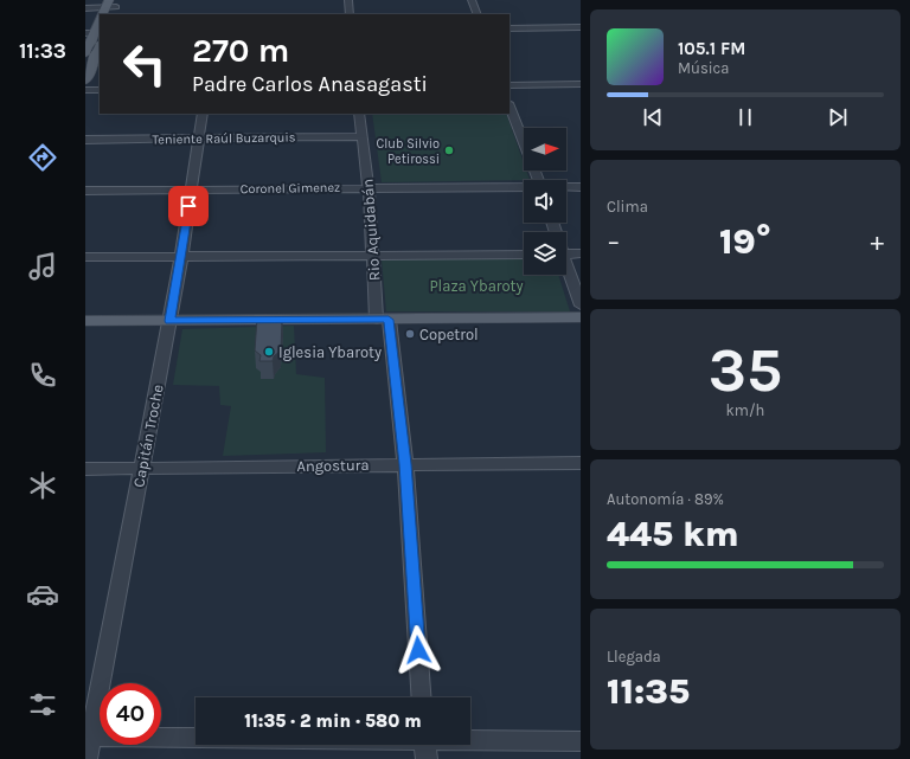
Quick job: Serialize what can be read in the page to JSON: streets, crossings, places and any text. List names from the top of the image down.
{
  "streets": {
    "street": [
      "Teniente Raúl Buzarquis",
      "Coronel Gimenez",
      "Rio Aquidabán",
      "Capitán Troche",
      "Angostura"
    ]
  },
  "crossings": [
    ["Teniente Raúl Buzarquis", "Rio Aquidabán"],
    ["Teniente Raúl Buzarquis", "Capitán Troche"],
    ["Coronel Gimenez", "Rio Aquidabán"],
    ["Coronel Gimenez", "Capitán Troche"],
    ["Rio Aquidabán", "Angostura"],
    ["Capitán Troche", "Angostura"]
  ],
  "parks": ["Plaza Ybaroty"],
  "places": ["Club Silvio Petirossi", "Copetrol", "Iglesia Ybaroty"],
  "north": "right",
  "page": {
    "tabs": "11:33",
    "turn": ["270 m", "Padre Carlos Anasagasti"],
    "song": ["105.1 FM", "Música"],
    "tile": [
      "Clima",
      ["35", "km/h"],
      ["Autonomía · 89%", "445 km"],
      ["Llegada", "11:35"]
    ],
    "heat": ["−", "19°", "+"],
    "limit": "40",
    "trip": "11:35 · 2 min · 580 m"
  }
}
